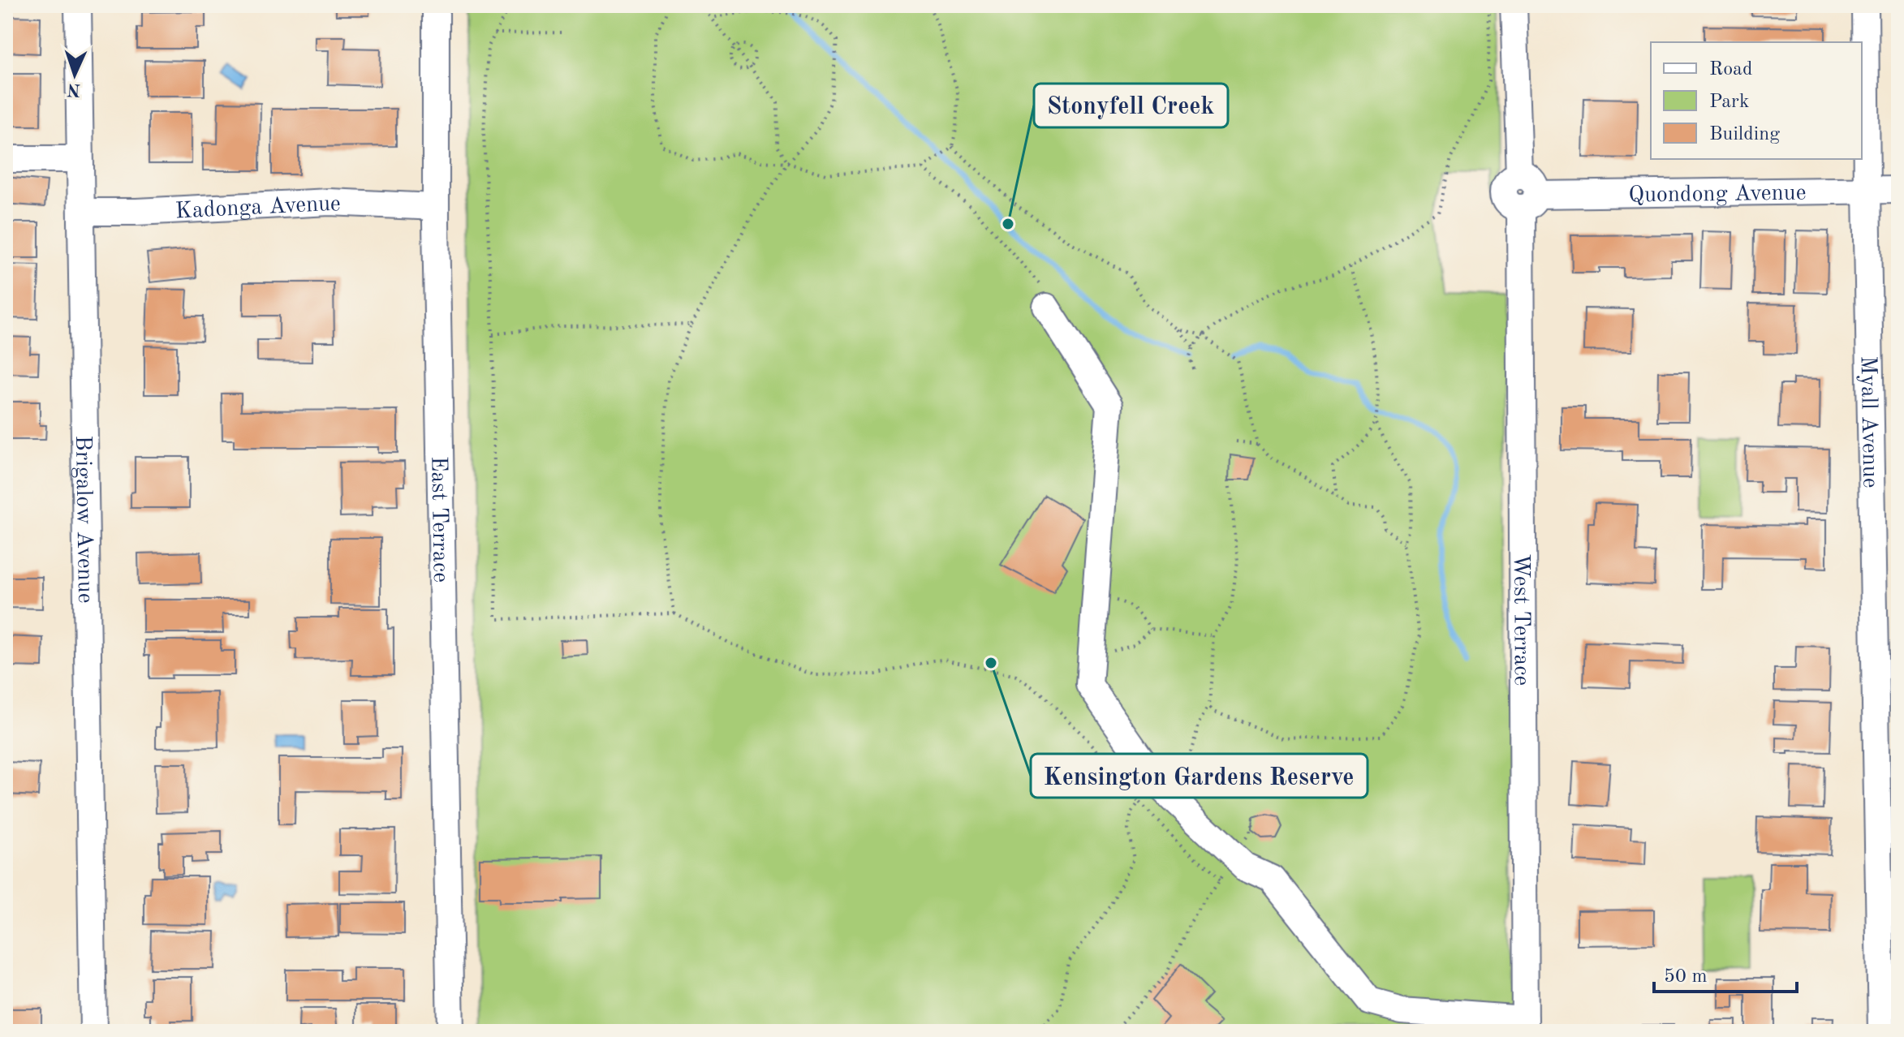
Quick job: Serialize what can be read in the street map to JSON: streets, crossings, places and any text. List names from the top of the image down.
{
  "streets": {
    "street": [
      "Quondong Avenue",
      "Kadonga Avenue",
      "Myall Avenue",
      "Brigalow Avenue",
      "East Terrace",
      "West Terrace"
    ]
  },
  "crossings": [
    ["Quondong Avenue", "Myall Avenue"],
    ["Quondong Avenue", "West Terrace"],
    ["Kadonga Avenue", "Brigalow Avenue"],
    ["Kadonga Avenue", "East Terrace"]
  ],
  "places": ["Stonyfell Creek", "Kensington Gardens Reserve"],
  "legend": ["Road", "Park", "Building"],
  "scale_bar": "50 m",
  "north": "bottom"
}
